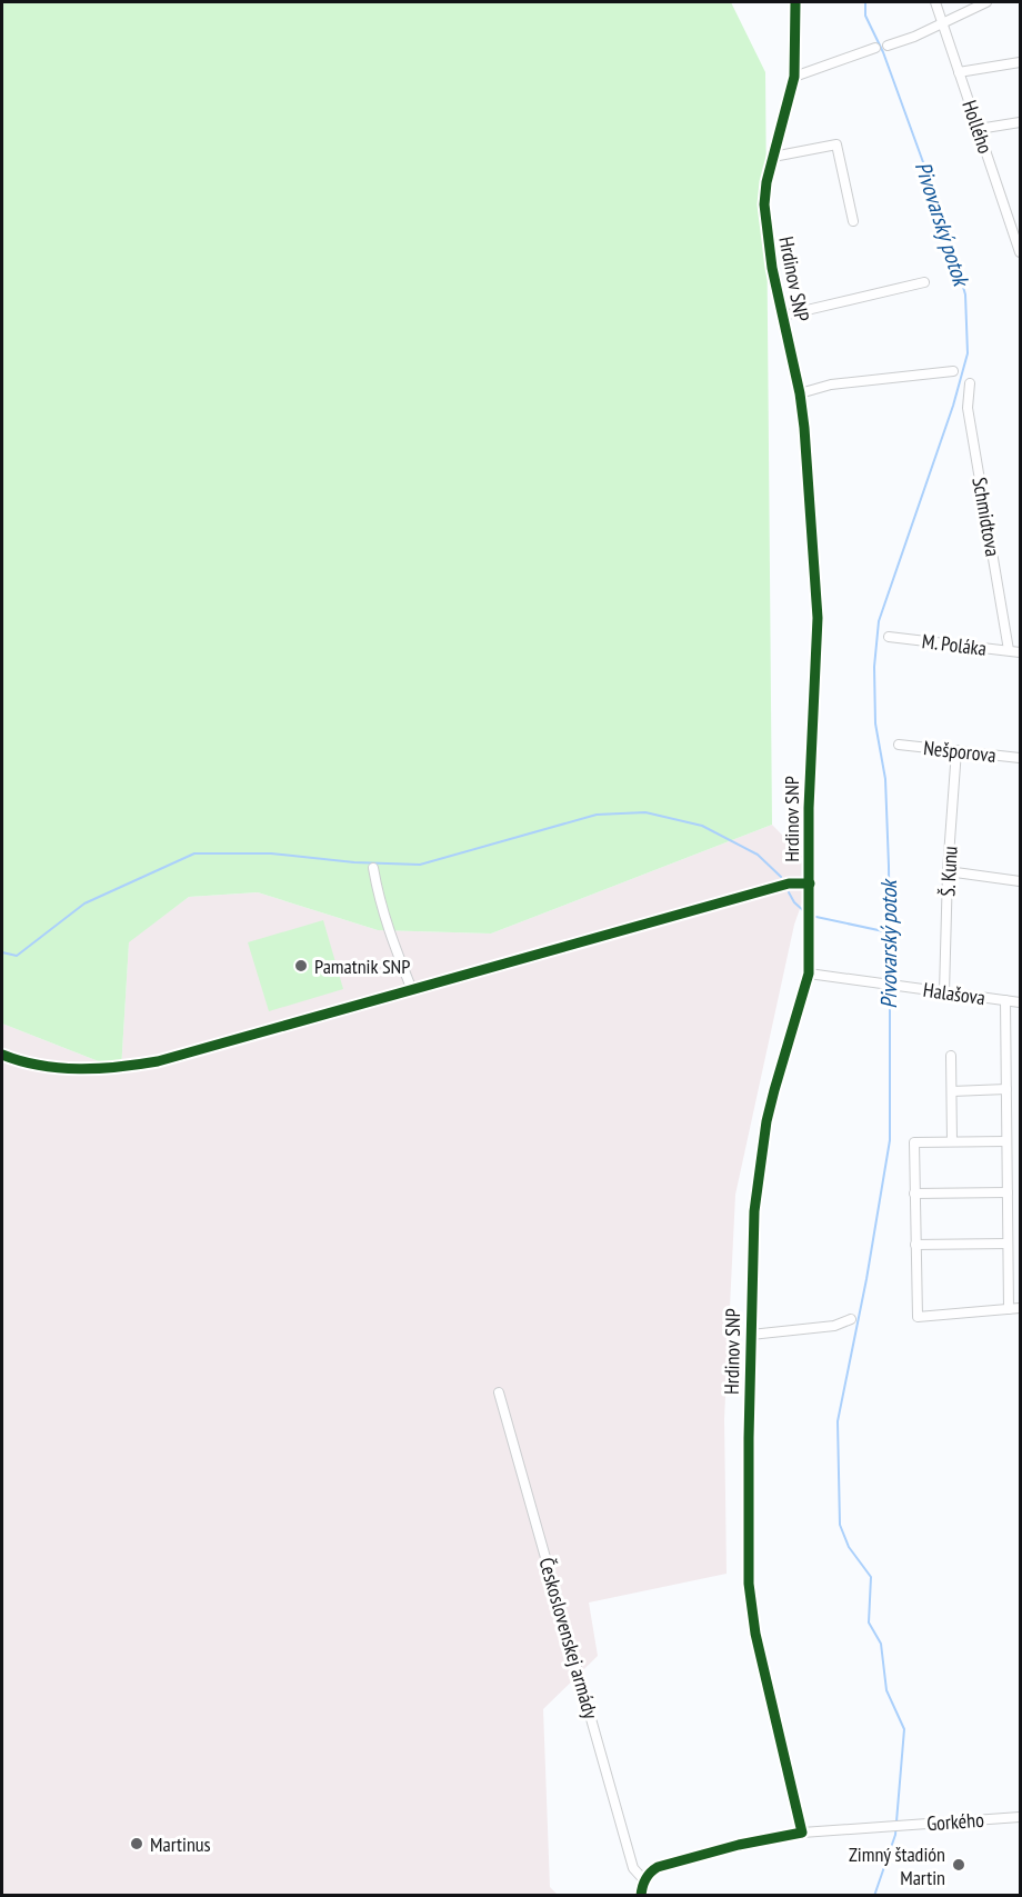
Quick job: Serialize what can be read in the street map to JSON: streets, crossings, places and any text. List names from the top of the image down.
{
  "streets": {
    "street": [
      "Hollého",
      "Hrdinov SNP",
      "Schmidtova",
      "M. Poláka",
      "Nešporova",
      "Š. Kunu",
      "Halašova",
      "Československej armády",
      "Gorkého"
    ]
  },
  "crossings": [
    ["Hrdinov SNP", "Halašova"],
    ["Hrdinov SNP", "Gorkého"],
    ["Schmidtova", "M. Poláka"],
    ["Nešporova", "Š. Kunu"],
    ["Š. Kunu", "Halašova"]
  ],
  "water": ["Pivovarský potok"],
  "places": ["Pamatnik SNP", "Martinus", "Zimný štadión Martin"]
}
